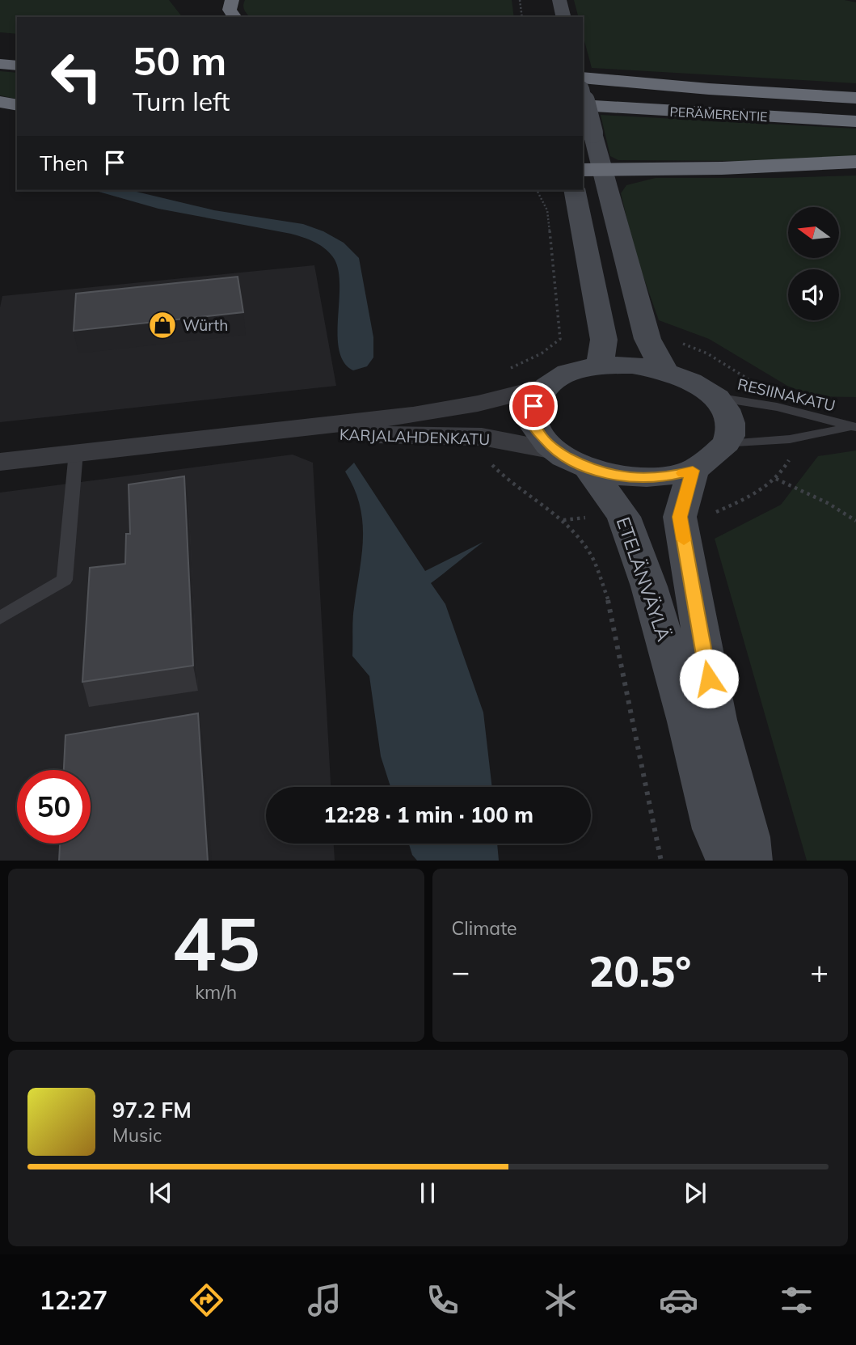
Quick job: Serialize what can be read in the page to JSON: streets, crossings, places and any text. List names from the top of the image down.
{
  "streets": {
    "highway": ["PERÄMERENTIE"],
    "main road": ["ETELÄNVÄYLÄ"],
    "street": ["KARJALAHDENKATU"],
    "lane": ["RESIINAKATU"]
  },
  "crossings": [
    ["RESIINAKATU", "KARJALAHDENKATU"],
    ["RESIINAKATU", "ETELÄNVÄYLÄ"],
    ["KARJALAHDENKATU", "ETELÄNVÄYLÄ"]
  ],
  "places": {
    "shop": ["Würth"]
  },
  "north": "left",
  "page": {
    "turn": ["50 m", "Turn left"],
    "then": "Then",
    "limit": "50",
    "trip": "12:28 · 1 min · 100 m",
    "tile": [
      ["45", "km/h"],
      "Climate"
    ],
    "heat": ["−", "20.5°", "+"],
    "song": ["97.2 FM", "Music"],
    "tabs": "12:27"
  }
}
